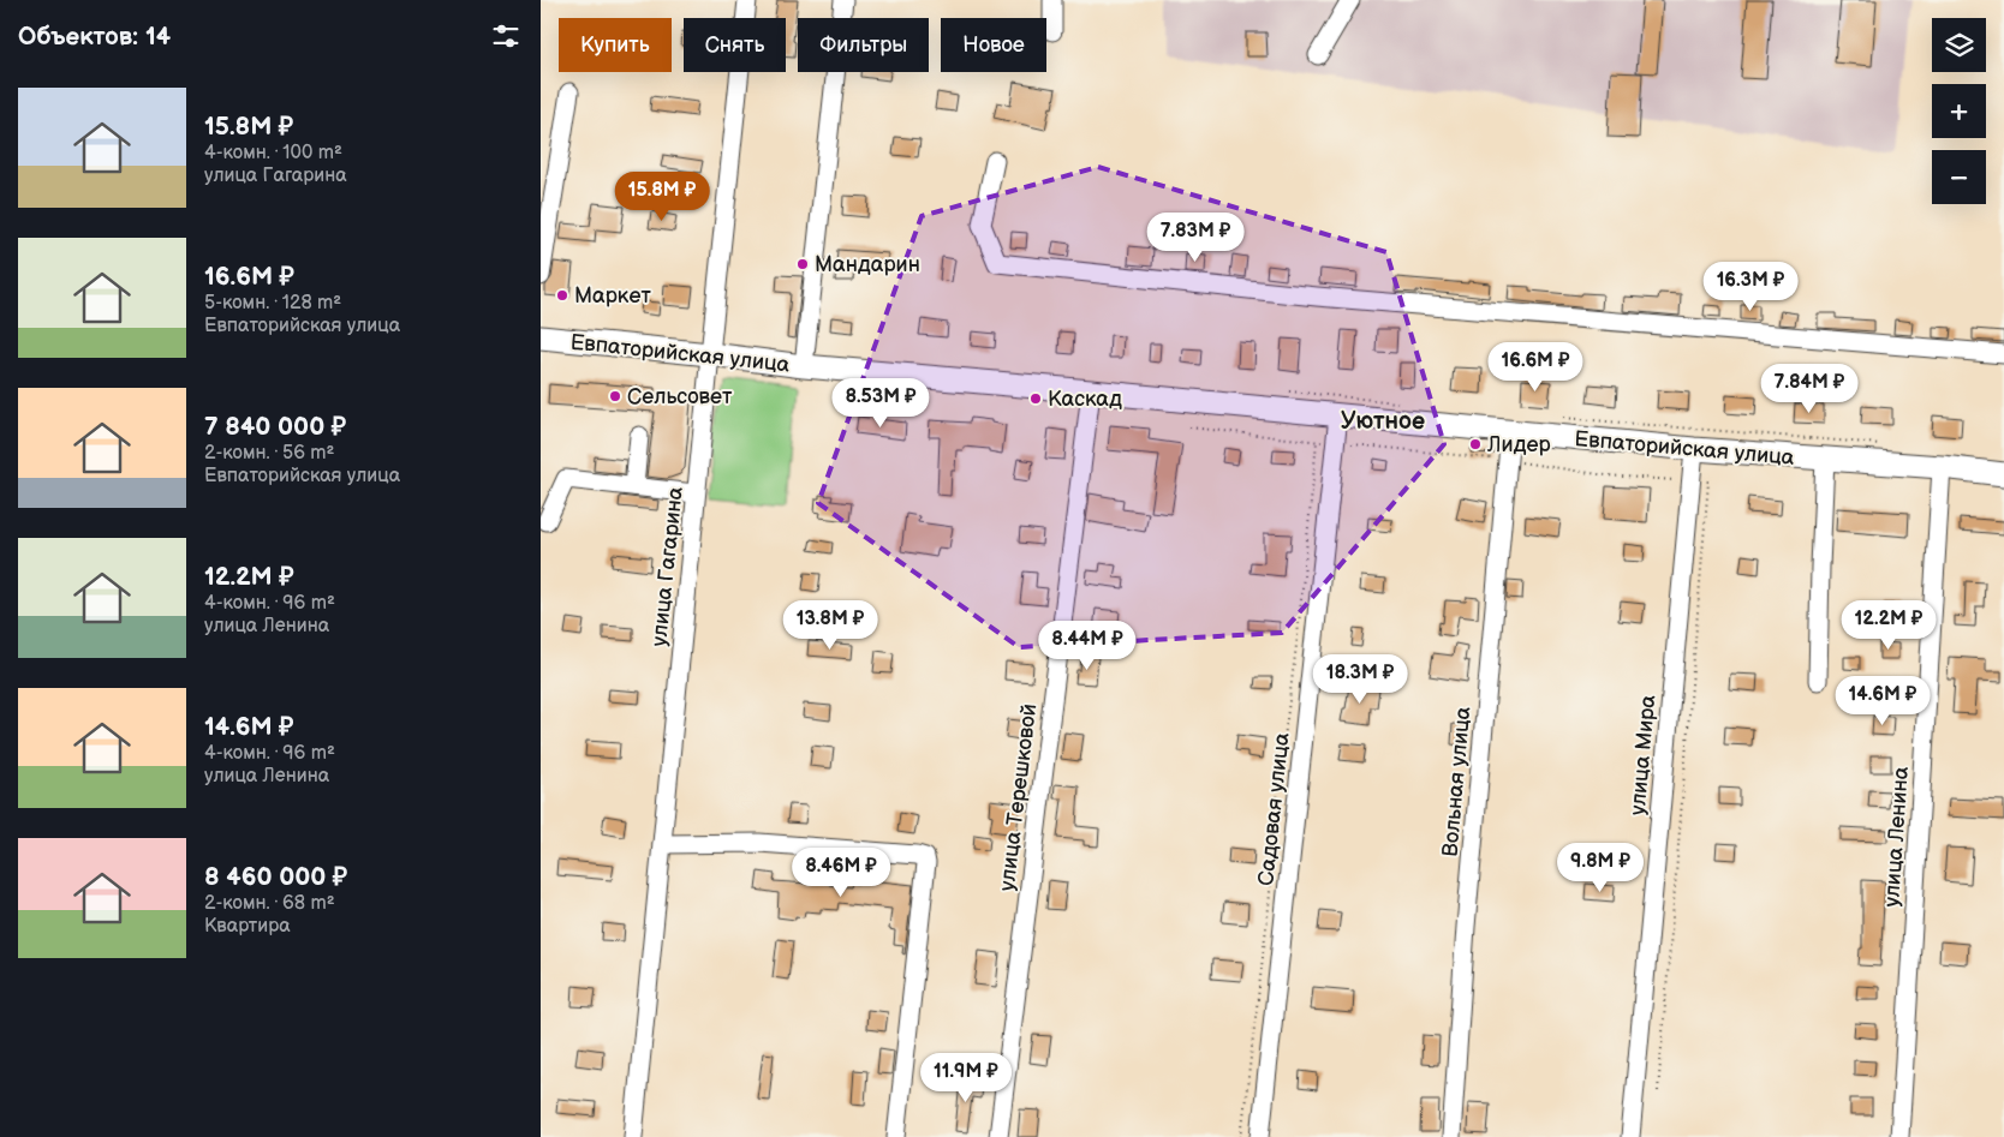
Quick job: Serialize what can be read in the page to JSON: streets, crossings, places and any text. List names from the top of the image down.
{
  "streets": {
    "main road": ["Евпаторийская улица"],
    "street": [
      "улица Гагарина",
      "улица Мира",
      "Вольная улица",
      "улица Терешковой",
      "Садовая улица",
      "улица Ленина"
    ]
  },
  "crossings": [
    ["Евпаторийская улица", "улица Гагарина"],
    ["Евпаторийская улица", "улица Мира"],
    ["Евпаторийская улица", "Вольная улица"],
    ["Евпаторийская улица", "улица Терешковой"],
    ["Евпаторийская улица", "Садовая улица"],
    ["Евпаторийская улица", "улица Ленина"]
  ],
  "districts": ["Уютное"],
  "places": [
    "Мандарин",
    "Маркет",
    "Сельсовет",
    "Каскад",
    "Лидер"
  ],
  "page": {
    "heading": "Объектов: 14",
    "map_buttons": ["+", "−"],
    "chip": [
      "Купить",
      "Снять",
      "Фильтры",
      "Новое"
    ],
    "list": [
      {
        "name": "15.8M ₽",
        "note": "4-комн. · 100 m² · улица Гагарина"
      },
      {
        "name": "16.6M ₽",
        "note": "5-комн. · 128 m² · Евпаторийская улица"
      },
      {
        "name": "7 840 000 ₽",
        "note": "2-комн. · 56 m² · Евпаторийская улица"
      },
      {
        "name": "12.2M ₽",
        "note": "4-комн. · 96 m² · улица Ленина"
      },
      {
        "name": "14.6M ₽",
        "note": "4-комн. · 96 m² · улица Ленина"
      },
      {
        "name": "8 460 000 ₽",
        "note": "2-комн. · 68 m² · Квартира"
      }
    ],
    "price": [
      "15.8M ₽",
      "7.83M ₽",
      "16.3M ₽",
      "16.6M ₽",
      "7.84M ₽",
      "8.53M ₽",
      "13.8M ₽",
      "12.2M ₽",
      "8.44M ₽",
      "18.3M ₽",
      "14.6M ₽",
      "9.8M ₽",
      "8.46M ₽",
      "11.9M ₽"
    ]
  }
}
